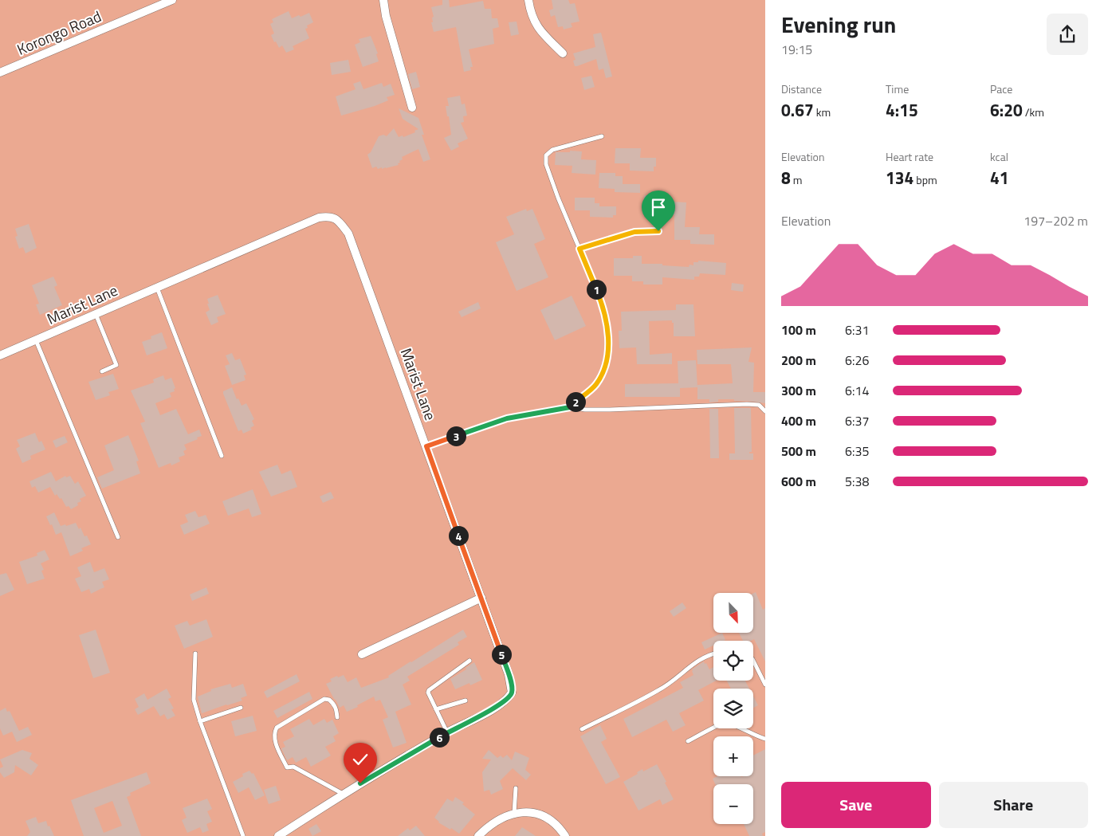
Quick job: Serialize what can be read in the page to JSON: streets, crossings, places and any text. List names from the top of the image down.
{
  "streets": {
    "street": ["Korongo Road", "Marist Lane"]
  },
  "north": "bottom right",
  "page": {
    "heading": ["Evening run", "19:15"],
    "stats": [
      ["Distance", "0.67 km"],
      ["Time", "4:15"],
      ["Pace", "6:20 /km"],
      ["Elevation", "8 m"],
      ["Heart rate", "134 bpm"],
      ["kcal", "41"]
    ],
    "chart": ["Elevation", "197–202 m"],
    "pins": [
      "1",
      "2",
      "3",
      "4",
      "5",
      "6"
    ],
    "list": [
      {
        "name": "100 m",
        "note": "6:31"
      },
      {
        "name": "200 m",
        "note": "6:26"
      },
      {
        "name": "300 m",
        "note": "6:14"
      },
      {
        "name": "400 m",
        "note": "6:37"
      },
      {
        "name": "500 m",
        "note": "6:35"
      },
      {
        "name": "600 m",
        "note": "5:38"
      }
    ],
    "map_buttons": ["+", "−"],
    "buttons": ["Save", "Share"]
  }
}
